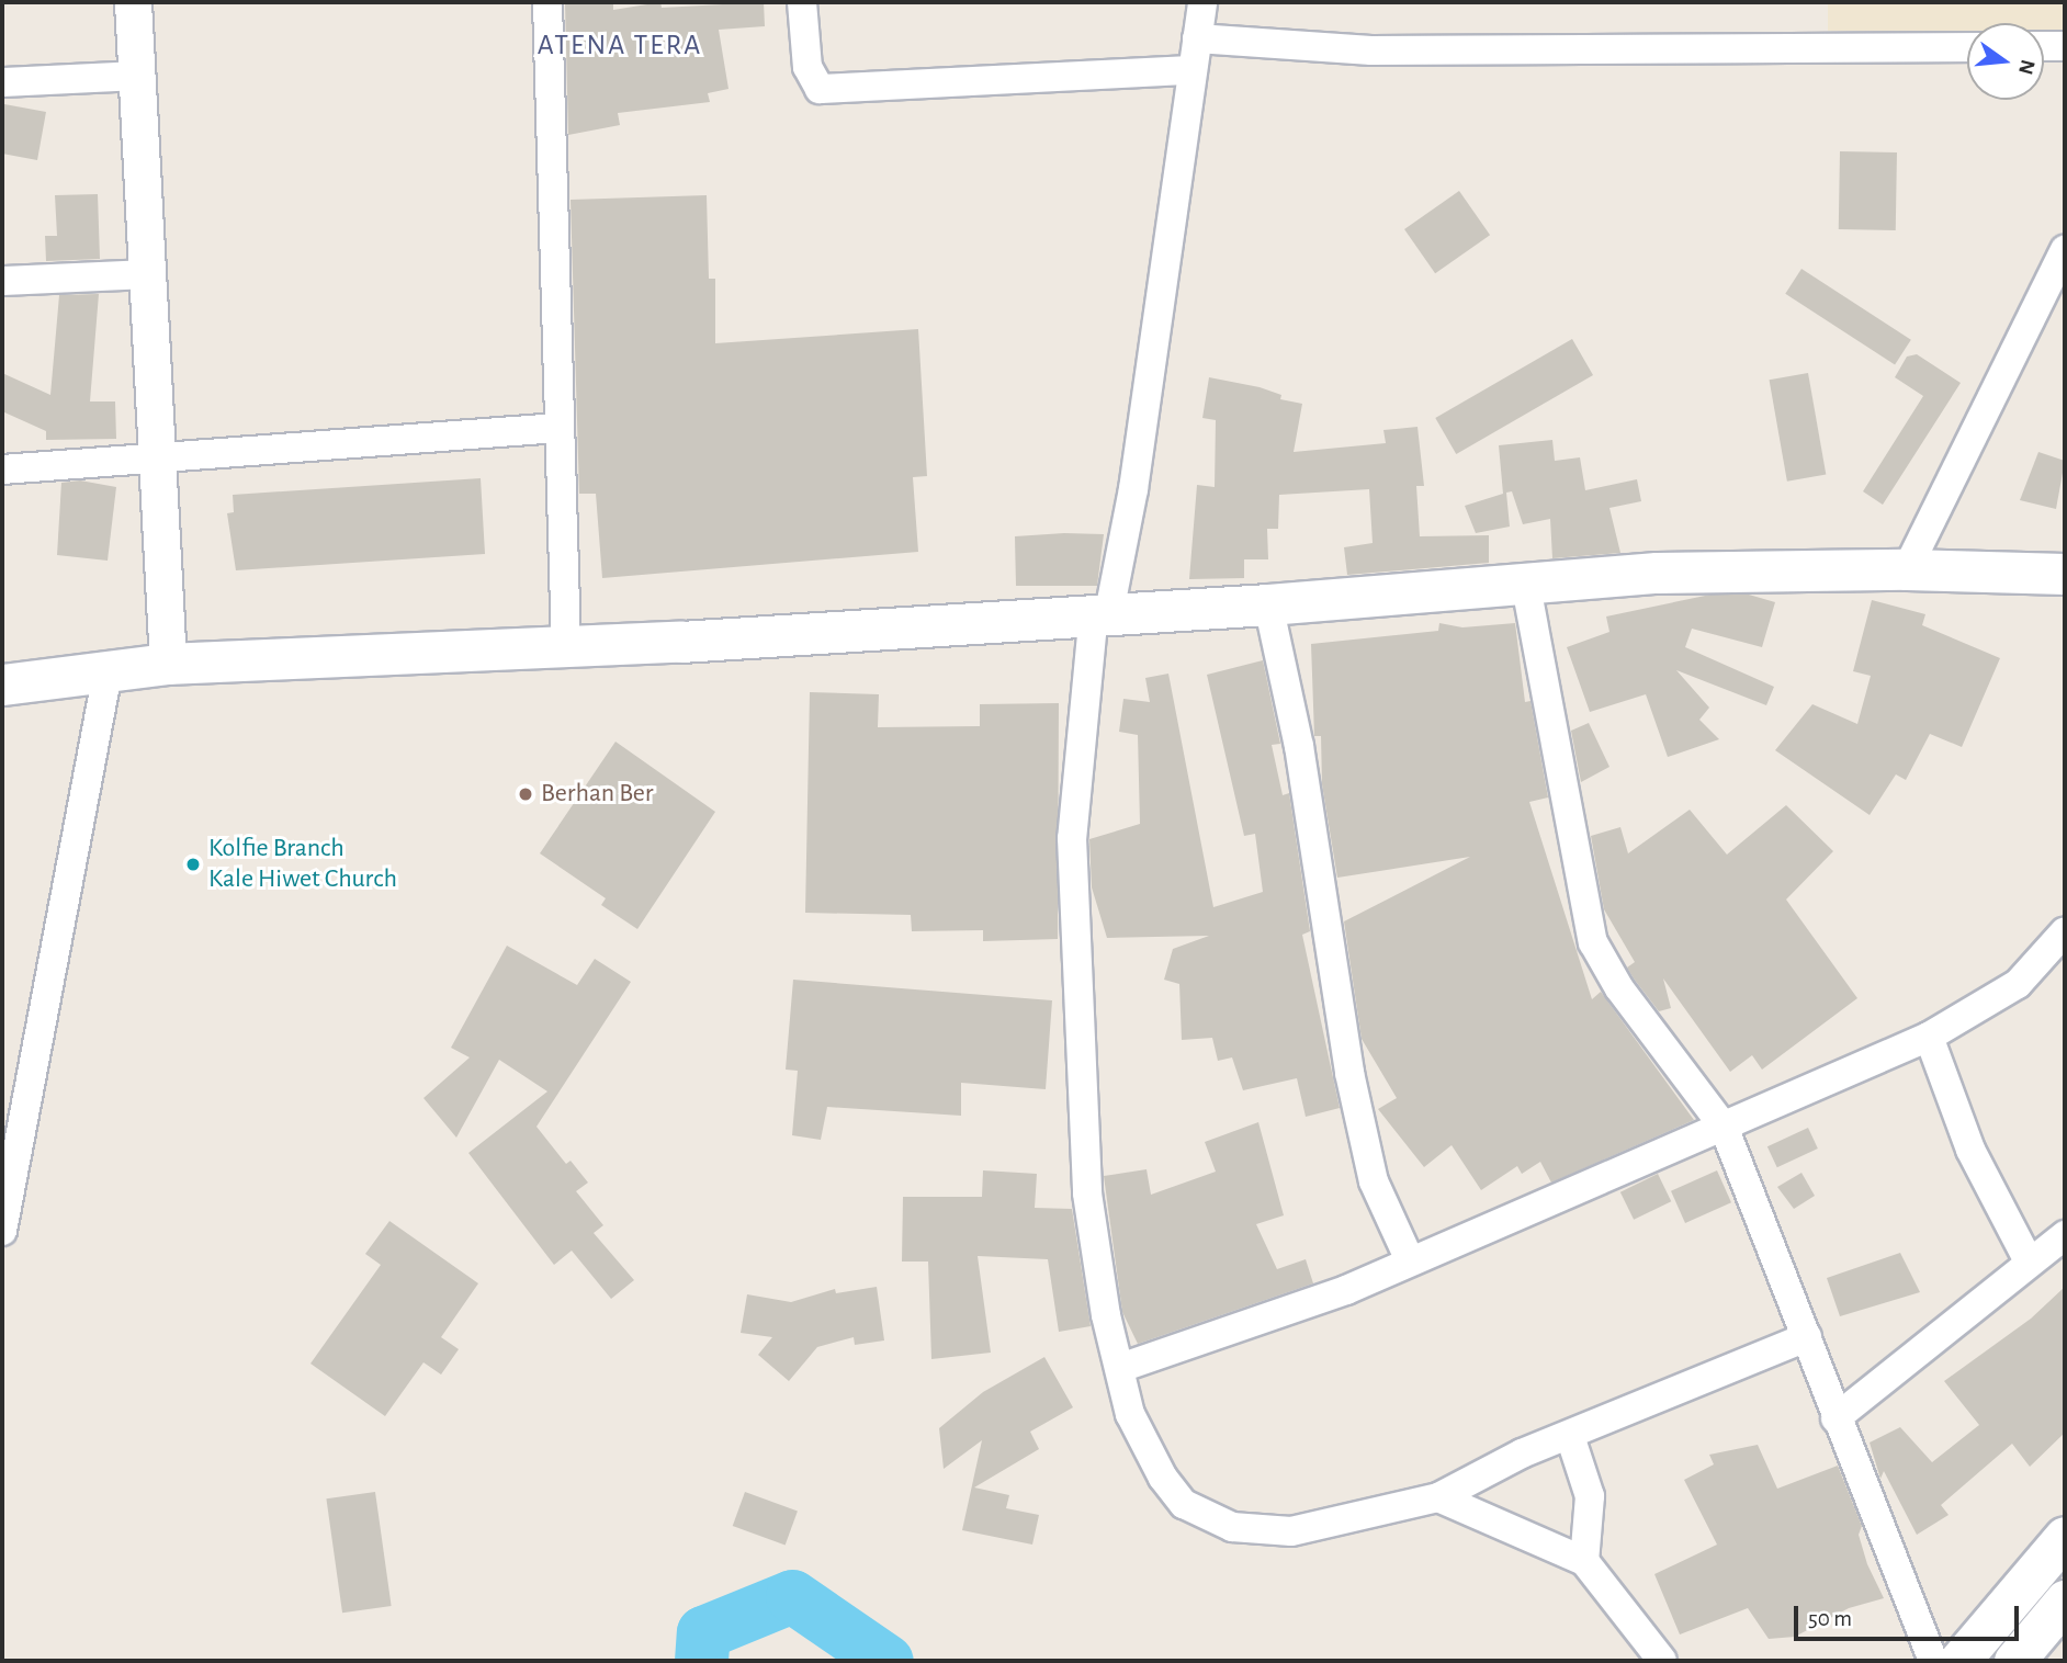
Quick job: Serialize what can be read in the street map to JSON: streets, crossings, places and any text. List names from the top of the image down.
{
  "districts": ["ATENA TERA"],
  "places": ["Berhan Ber", "Kolfie Branch Kale Hiwet Church"],
  "scale_bar": "50 m",
  "north": "right"
}
